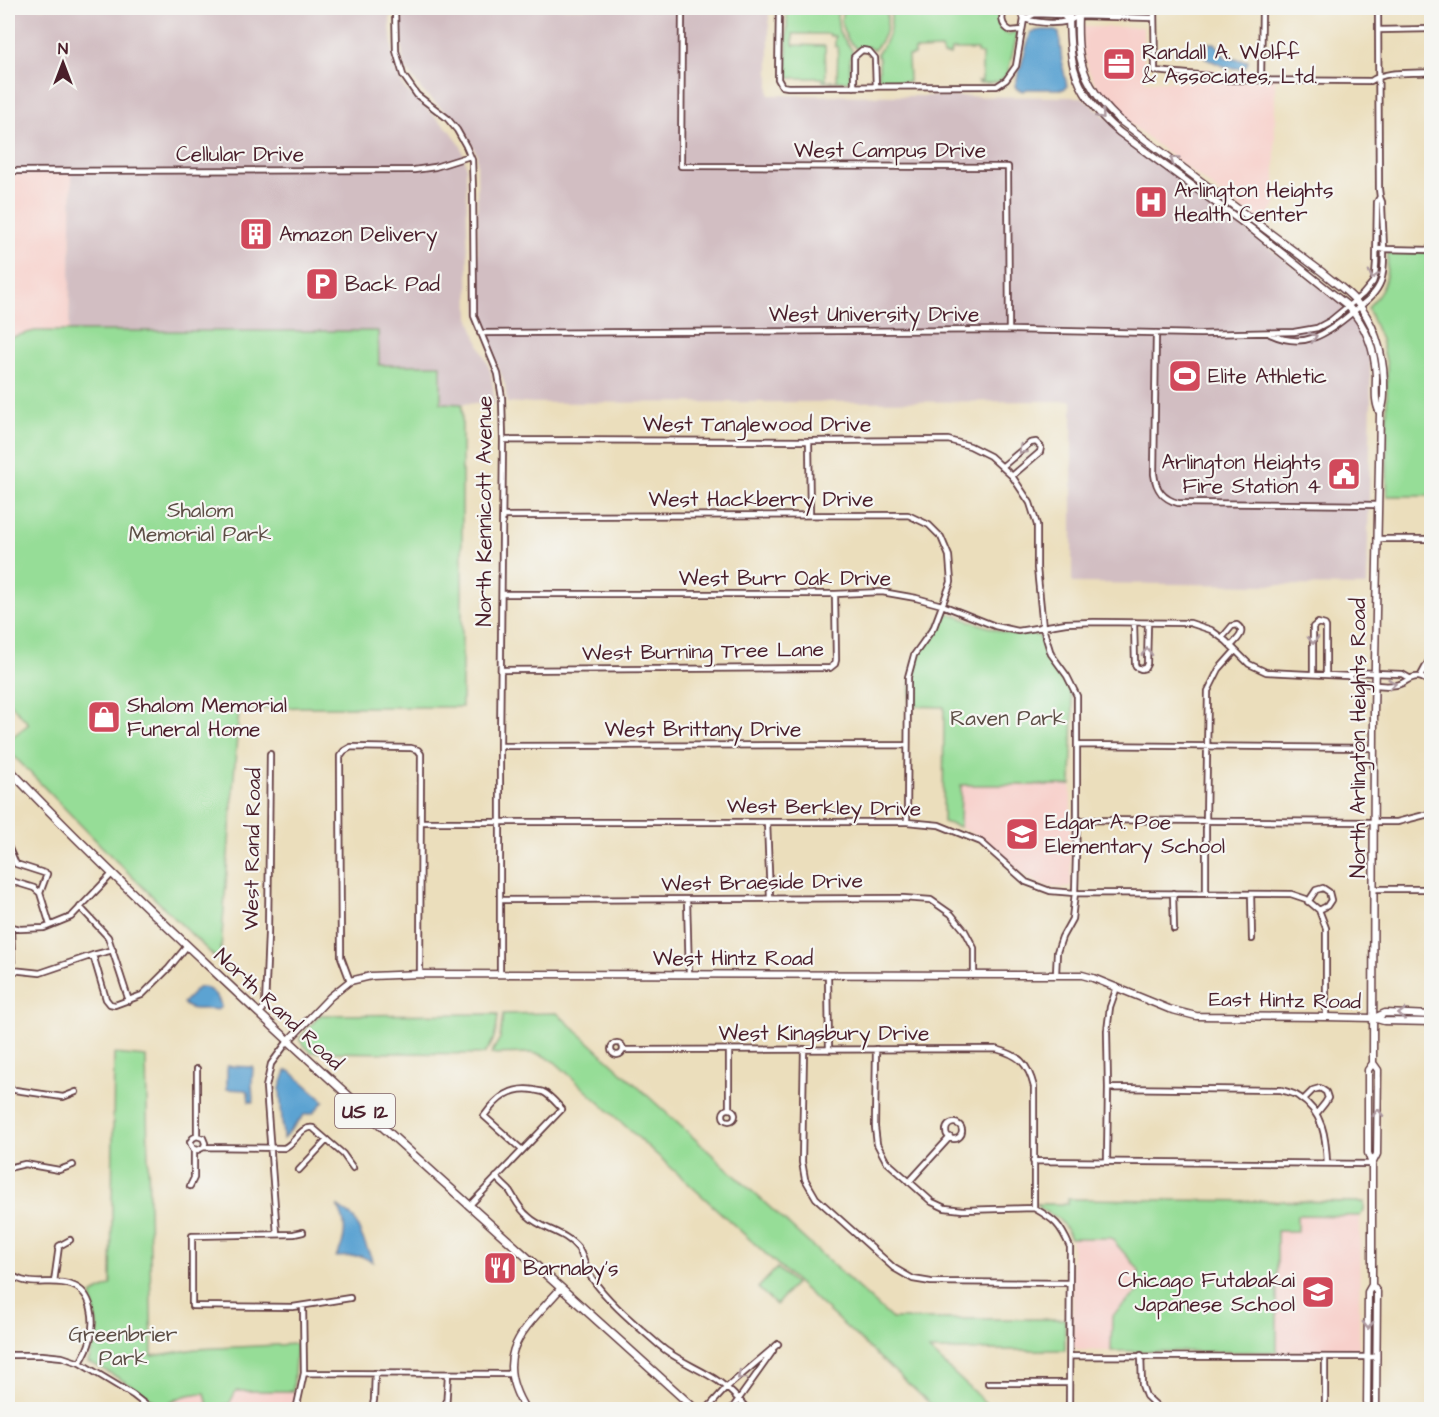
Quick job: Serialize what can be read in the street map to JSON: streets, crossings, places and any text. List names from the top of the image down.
{
  "streets": {
    "main road": [
      "North Arlington Heights Road",
      "West Hintz Road",
      "East Hintz Road",
      "North Rand Road",
      "US 12"
    ],
    "street": [
      "West Campus Drive",
      "Cellular Drive",
      "West University Drive",
      "West Tanglewood Drive",
      "West Hackberry Drive",
      "North Kennicott Avenue",
      "West Burr Oak Drive",
      "West Burning Tree Lane",
      "West Brittany Drive",
      "West Berkley Drive",
      "West Rand Road",
      "West Braeside Drive",
      "West Kingsbury Drive"
    ]
  },
  "crossings": [
    ["West Campus Drive", "West University Drive"],
    ["Cellular Drive", "North Kennicott Avenue"],
    ["West University Drive", "North Kennicott Avenue"],
    ["West Tanglewood Drive", "North Kennicott Avenue"],
    ["West Tanglewood Drive", "West Burr Oak Drive"],
    ["West Tanglewood Drive", "West Berkley Drive"],
    ["West Tanglewood Drive", "West Hintz Road"],
    ["West Hackberry Drive", "North Kennicott Avenue"],
    ["West Hackberry Drive", "West Burr Oak Drive"],
    ["West Hackberry Drive", "West Brittany Drive"],
    ["West Hackberry Drive", "West Berkley Drive"],
    ["North Kennicott Avenue", "West Burr Oak Drive"],
    ["North Kennicott Avenue", "West Burning Tree Lane"],
    ["North Kennicott Avenue", "West Brittany Drive"],
    ["North Kennicott Avenue", "West Berkley Drive"],
    ["North Kennicott Avenue", "West Braeside Drive"],
    ["North Kennicott Avenue", "West Hintz Road"],
    ["West Burr Oak Drive", "West Burning Tree Lane"],
    ["North Arlington Heights Road", "East Hintz Road"],
    ["West Rand Road", "North Rand Road"],
    ["West Braeside Drive", "West Hintz Road"],
    ["West Hintz Road", "East Hintz Road"],
    ["West Hintz Road", "North Rand Road"]
  ],
  "parks": ["Shalom Memorial Park", "Raven Park", "Greenbrier Park"],
  "places": {
    "office": ["Randall A. Wolff & Associates, Ltd."],
    "hospital": ["Arlington Heights Health Center"],
    "building": ["Amazon Delivery"],
    "parking": ["Back Pad"],
    "sports": ["Elite Athletic"],
    "public building": ["Arlington Heights Fire Station 4"],
    "shop": ["Shalom Memorial Funeral Home"],
    "school or university": ["Edgar A. Poe Elementary School", "Chicago Futabakai Japanese School"],
    "restaurant": ["Barnaby's"]
  },
  "north": "top"
}
